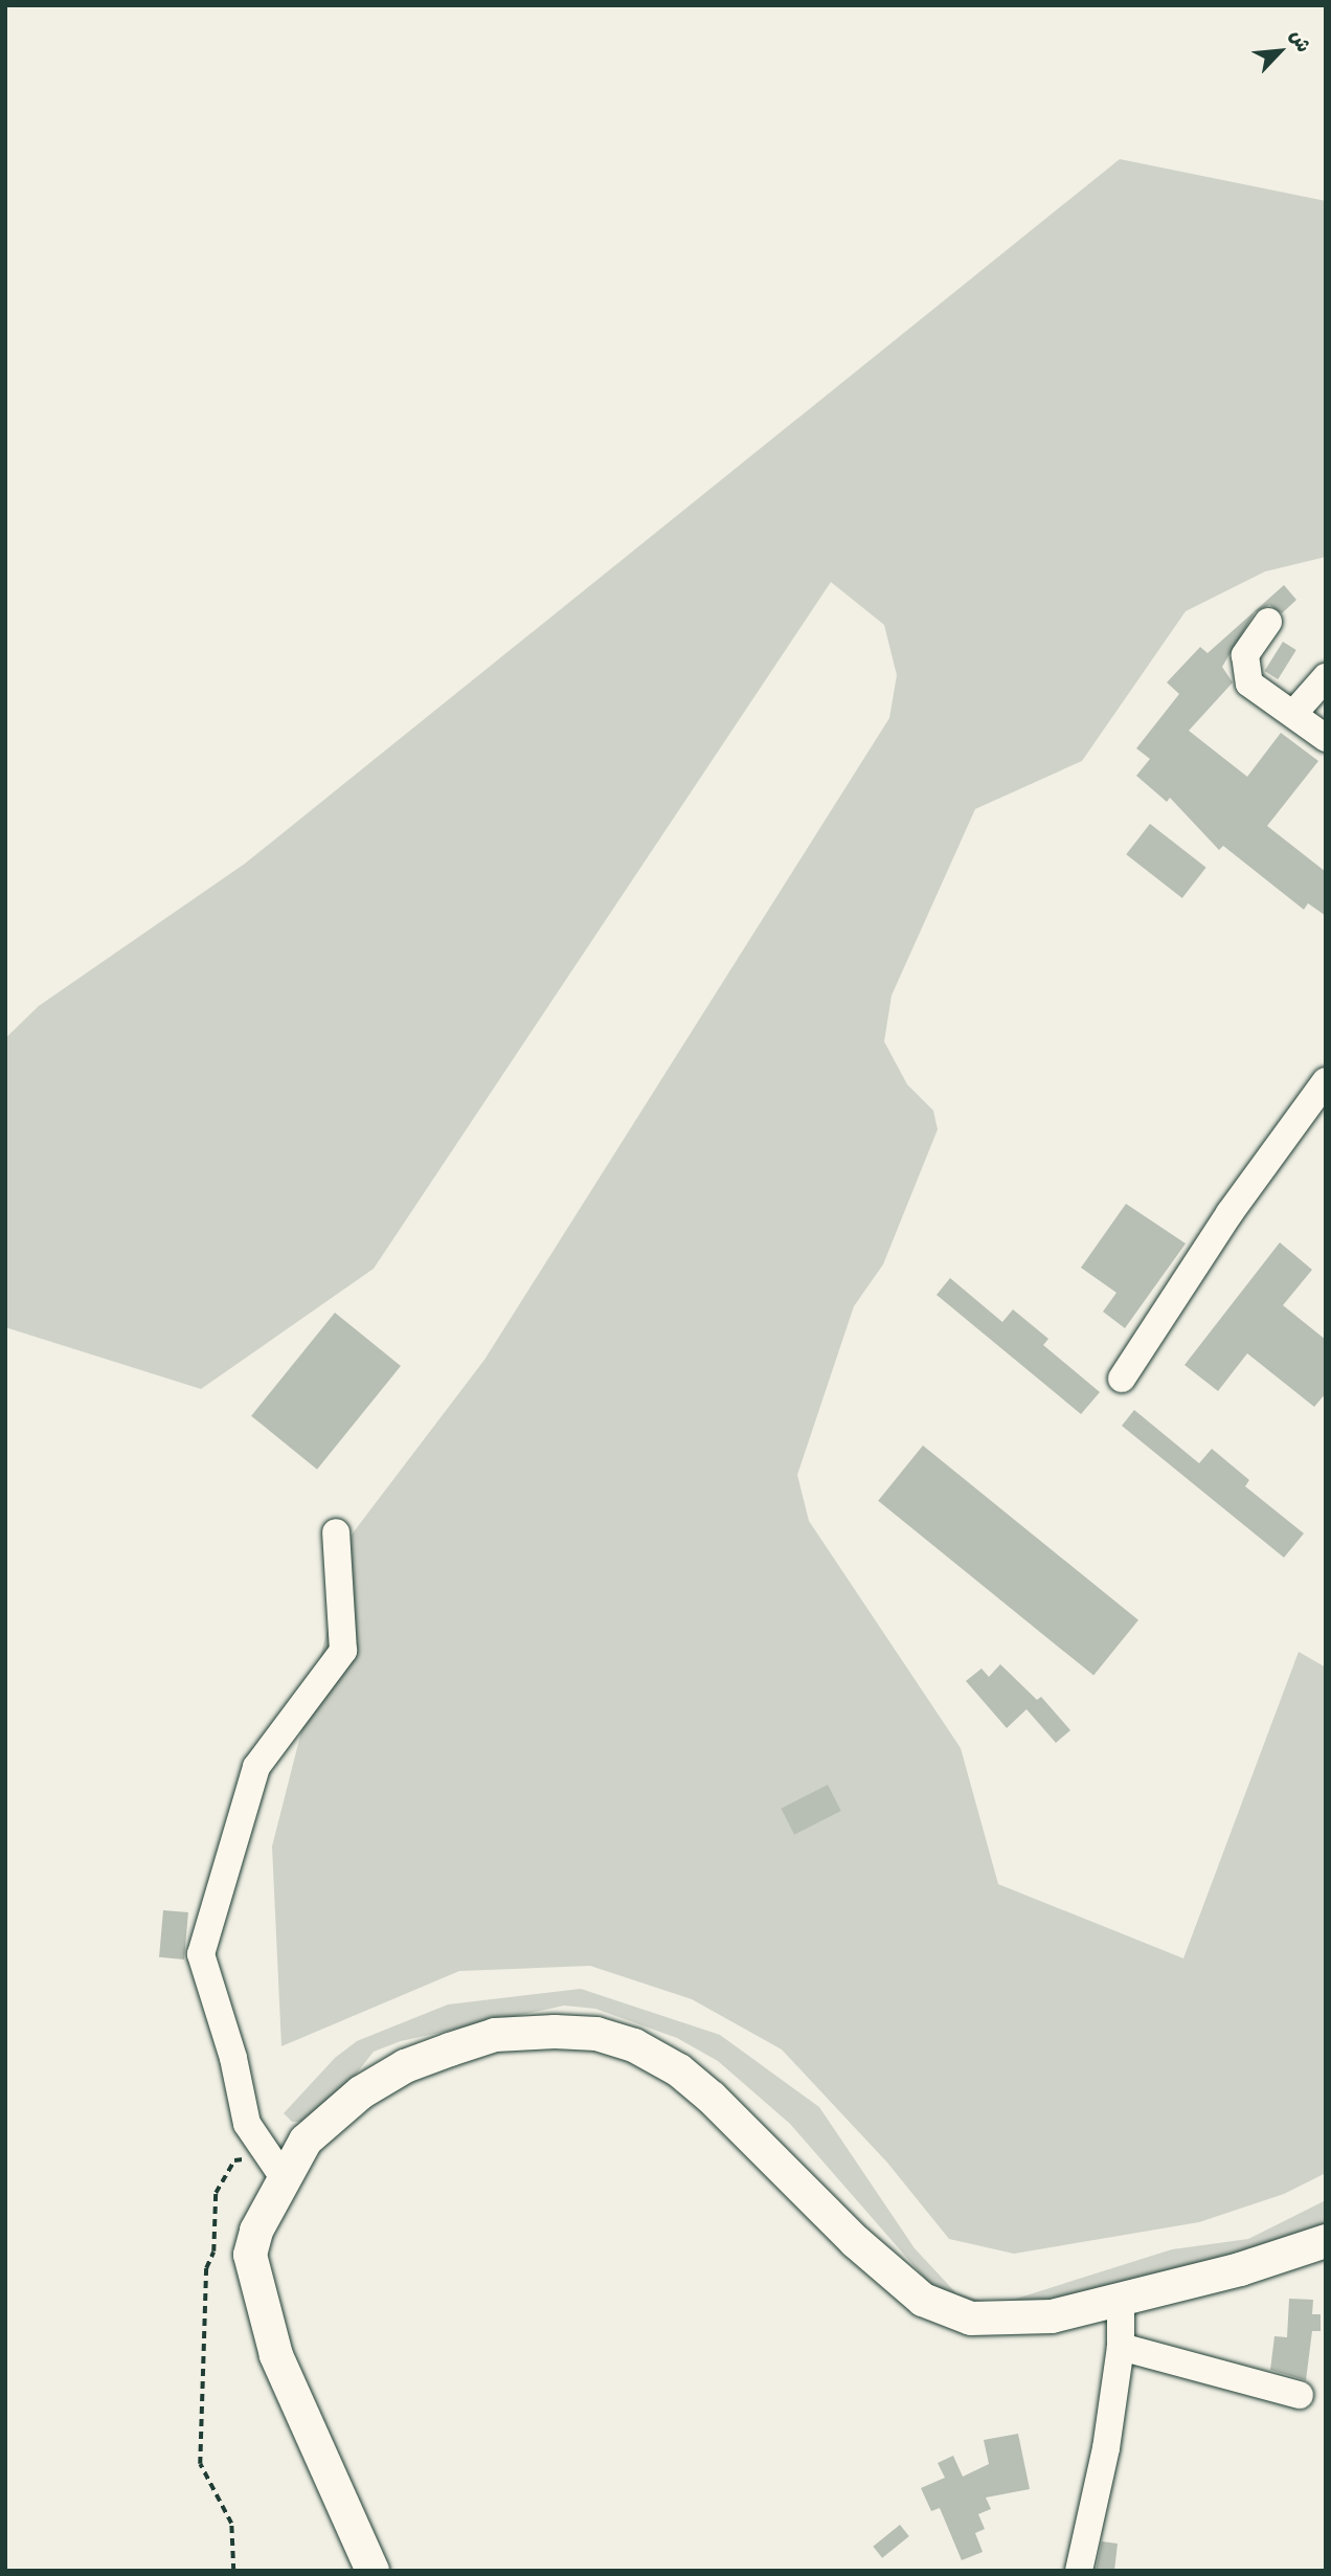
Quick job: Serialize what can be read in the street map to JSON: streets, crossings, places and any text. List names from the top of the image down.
{
  "north": "top right"
}
